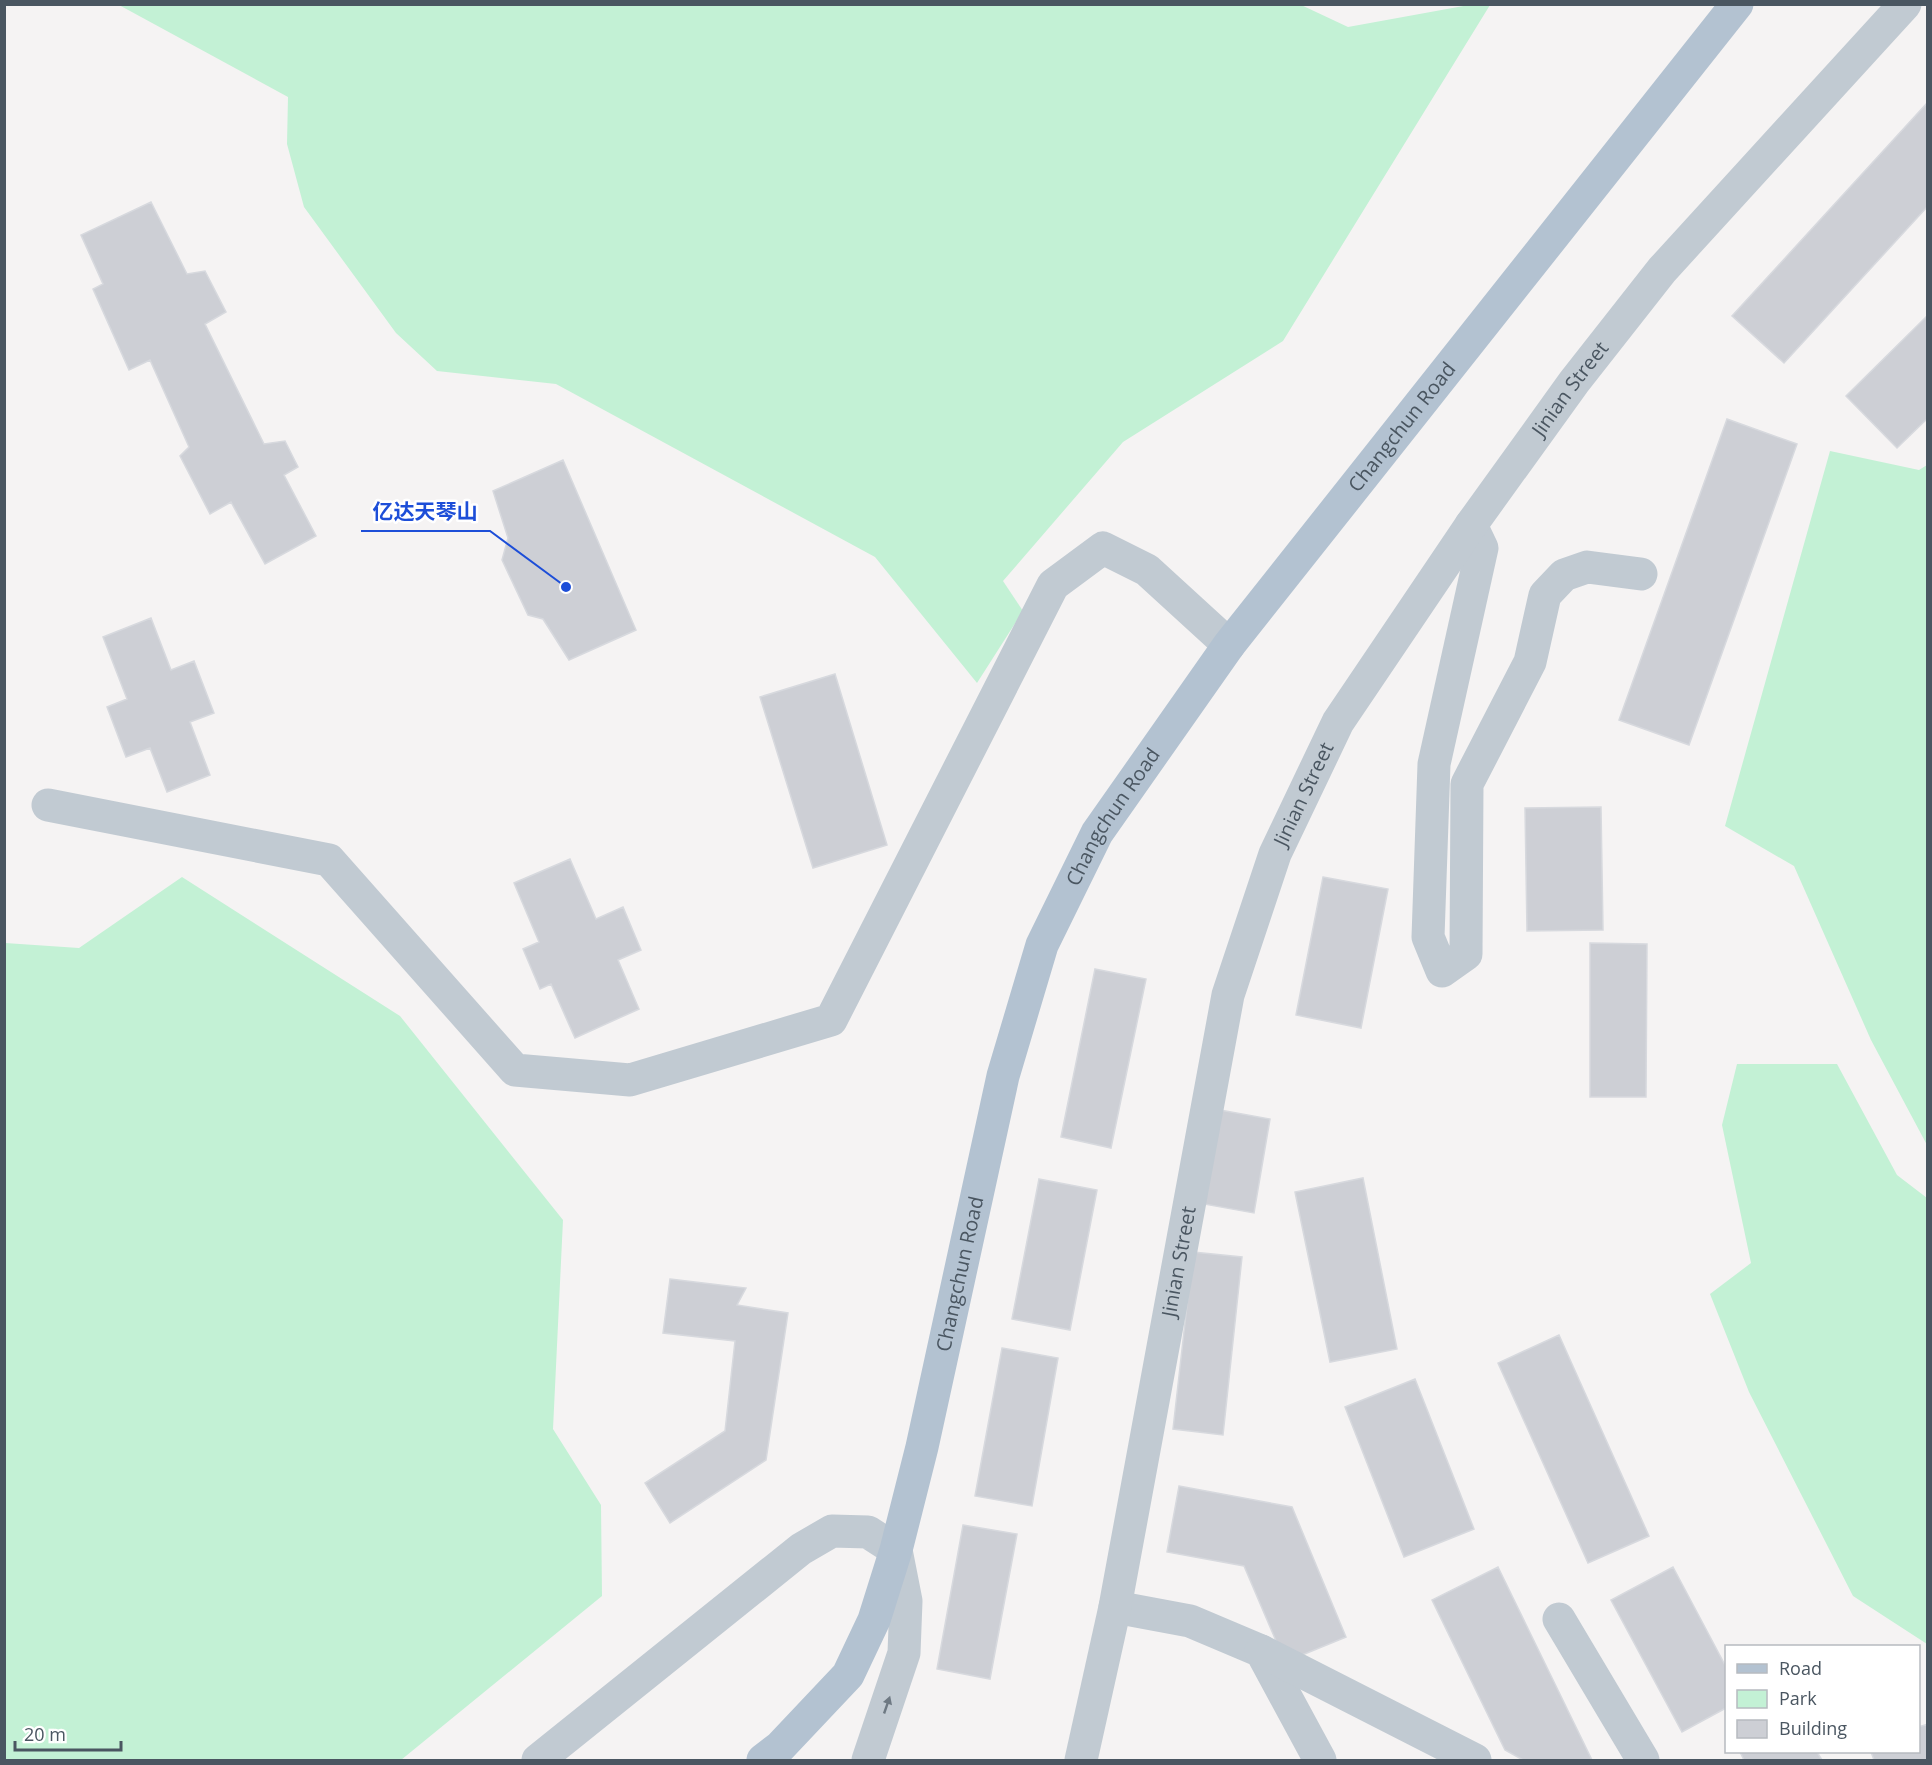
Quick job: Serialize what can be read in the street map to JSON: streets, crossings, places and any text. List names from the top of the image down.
{
  "streets": {
    "main road": ["Changchun Road"],
    "street": ["Jinian Street"]
  },
  "places": ["亿达天琴山"],
  "legend": ["Road", "Park", "Building"],
  "scale_bar": "20 m"
}
